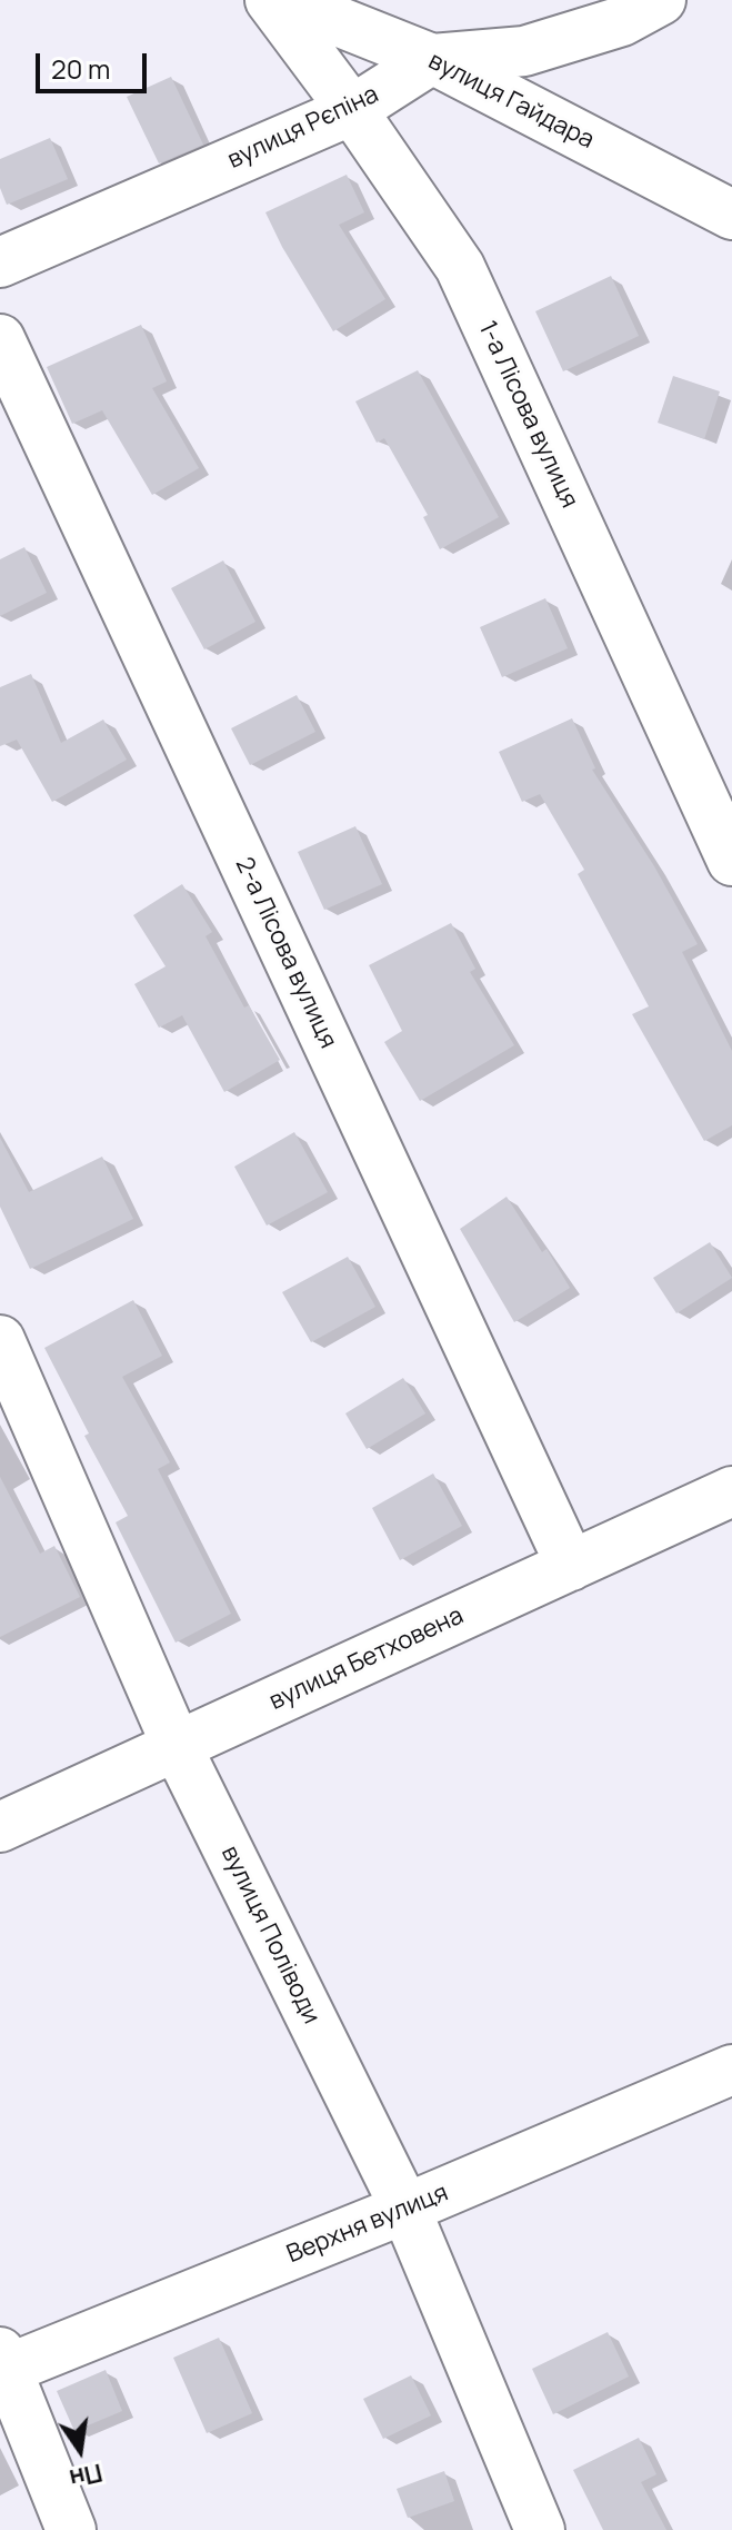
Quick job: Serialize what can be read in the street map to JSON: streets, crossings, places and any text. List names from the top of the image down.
{
  "streets": {
    "street": [
      "вулиця Гайдара",
      "вулиця Рєпіна",
      "1-а Лісова вулиця",
      "2-а Лісова вулиця",
      "вулиця Бетховена",
      "вулиця Поліводи",
      "Верхня вулиця"
    ]
  },
  "crossings": [
    ["вулиця Гайдара", "вулиця Рєпіна"],
    ["вулиця Рєпіна", "1-а Лісова вулиця"],
    ["2-а Лісова вулиця", "вулиця Бетховена"],
    ["вулиця Бетховена", "вулиця Поліводи"],
    ["вулиця Поліводи", "Верхня вулиця"]
  ],
  "scale_bar": "20 m",
  "north": "bottom"
}
